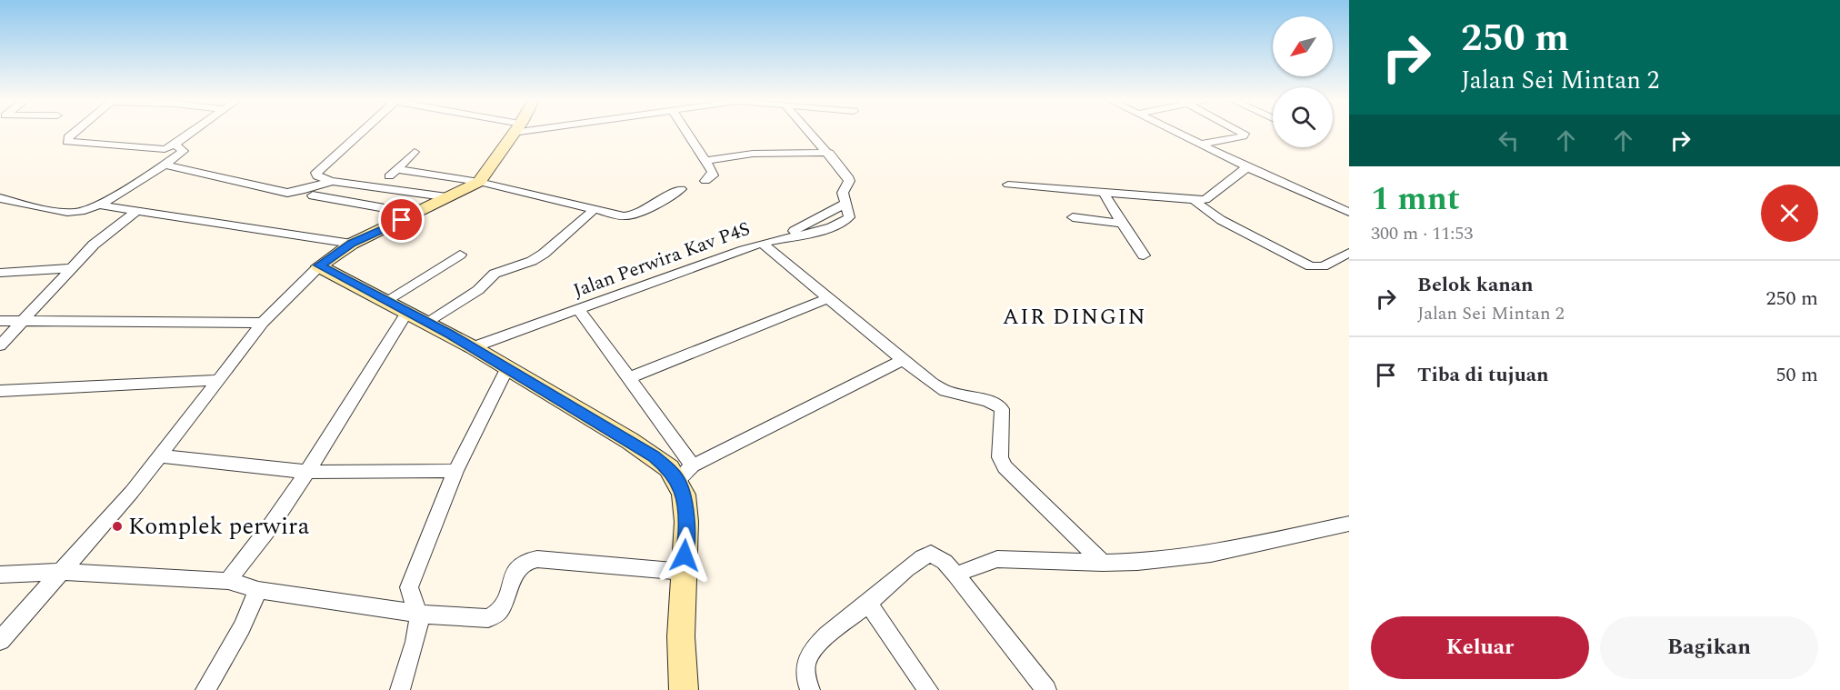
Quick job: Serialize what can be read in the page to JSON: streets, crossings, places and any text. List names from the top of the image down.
{
  "streets": {
    "street": ["Jalan Perwira Kav P4S"]
  },
  "districts": ["AIR DINGIN"],
  "places": ["Komplek perwira"],
  "north": "bottom left",
  "page": {
    "turn": ["250 m", "Jalan Sei Mintan 2"],
    "heading": ["1 mnt", "300 m · 11:53"],
    "list": [
      {
        "name": "Belok kanan",
        "note": "Jalan Sei Mintan 2",
        "value": "250 m"
      },
      {
        "name": "Tiba di tujuan",
        "value": "50 m"
      }
    ],
    "buttons": ["Keluar", "Bagikan"]
  }
}
